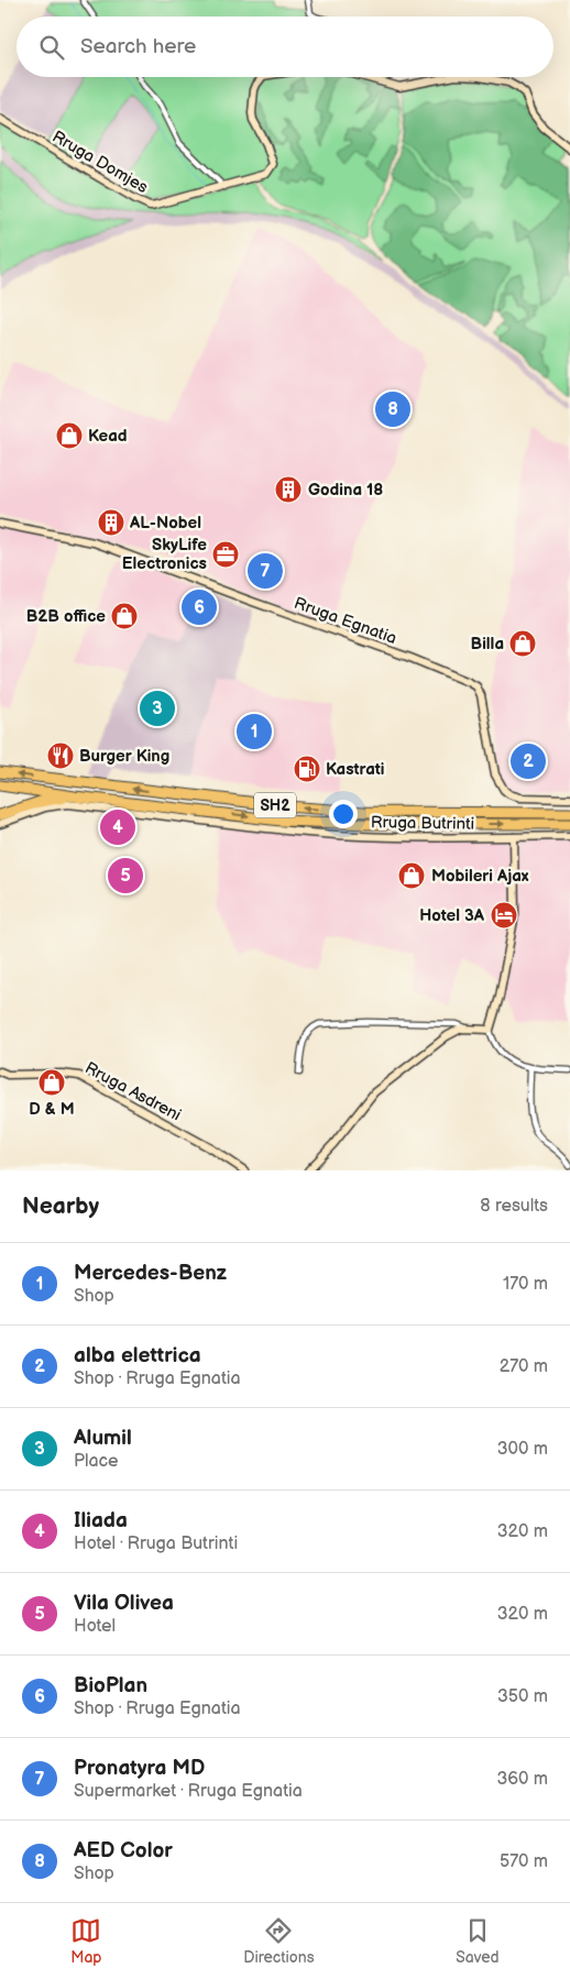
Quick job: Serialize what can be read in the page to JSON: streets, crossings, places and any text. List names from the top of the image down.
{
  "streets": {
    "highway": ["SH2"],
    "street": [
      "Rruga Domjes",
      "Rruga Egnatia",
      "Rruga Butrinti",
      "Rruga Asdreni"
    ]
  },
  "places": {
    "shop": [
      "Kead",
      "B2B office",
      "Billa",
      "Mobileri Ajax",
      "D & M"
    ],
    "building": ["Godina 18", "AL-Nobel"],
    "office": ["SkyLife Electronics"],
    "restaurant": ["Burger King"],
    "fuel station": ["Kastrati"],
    "hotel": ["Hotel 3A"]
  },
  "page": {
    "search": "Search here",
    "pins": [
      "8",
      "7",
      "6",
      "3",
      "1",
      "2",
      "4",
      "5"
    ],
    "heading": ["Nearby", "8 results"],
    "list": [
      {
        "mark": "1",
        "name": "Mercedes-Benz",
        "note": "Shop",
        "value": "170 m"
      },
      {
        "mark": "2",
        "name": "alba elettrica",
        "note": "Shop · Rruga Egnatia",
        "value": "270 m"
      },
      {
        "mark": "3",
        "name": "Alumil",
        "note": "Place",
        "value": "300 m"
      },
      {
        "mark": "4",
        "name": "Iliada",
        "note": "Hotel · Rruga Butrinti",
        "value": "320 m"
      },
      {
        "mark": "5",
        "name": "Vila Olivea",
        "note": "Hotel",
        "value": "320 m"
      },
      {
        "mark": "6",
        "name": "BioPlan",
        "note": "Shop · Rruga Egnatia",
        "value": "350 m"
      },
      {
        "mark": "7",
        "name": "Pronatyra MD",
        "note": "Supermarket · Rruga Egnatia",
        "value": "360 m"
      },
      {
        "mark": "8",
        "name": "AED Color",
        "note": "Shop",
        "value": "570 m"
      }
    ],
    "nav": ["Map", "Directions", "Saved"]
  }
}
